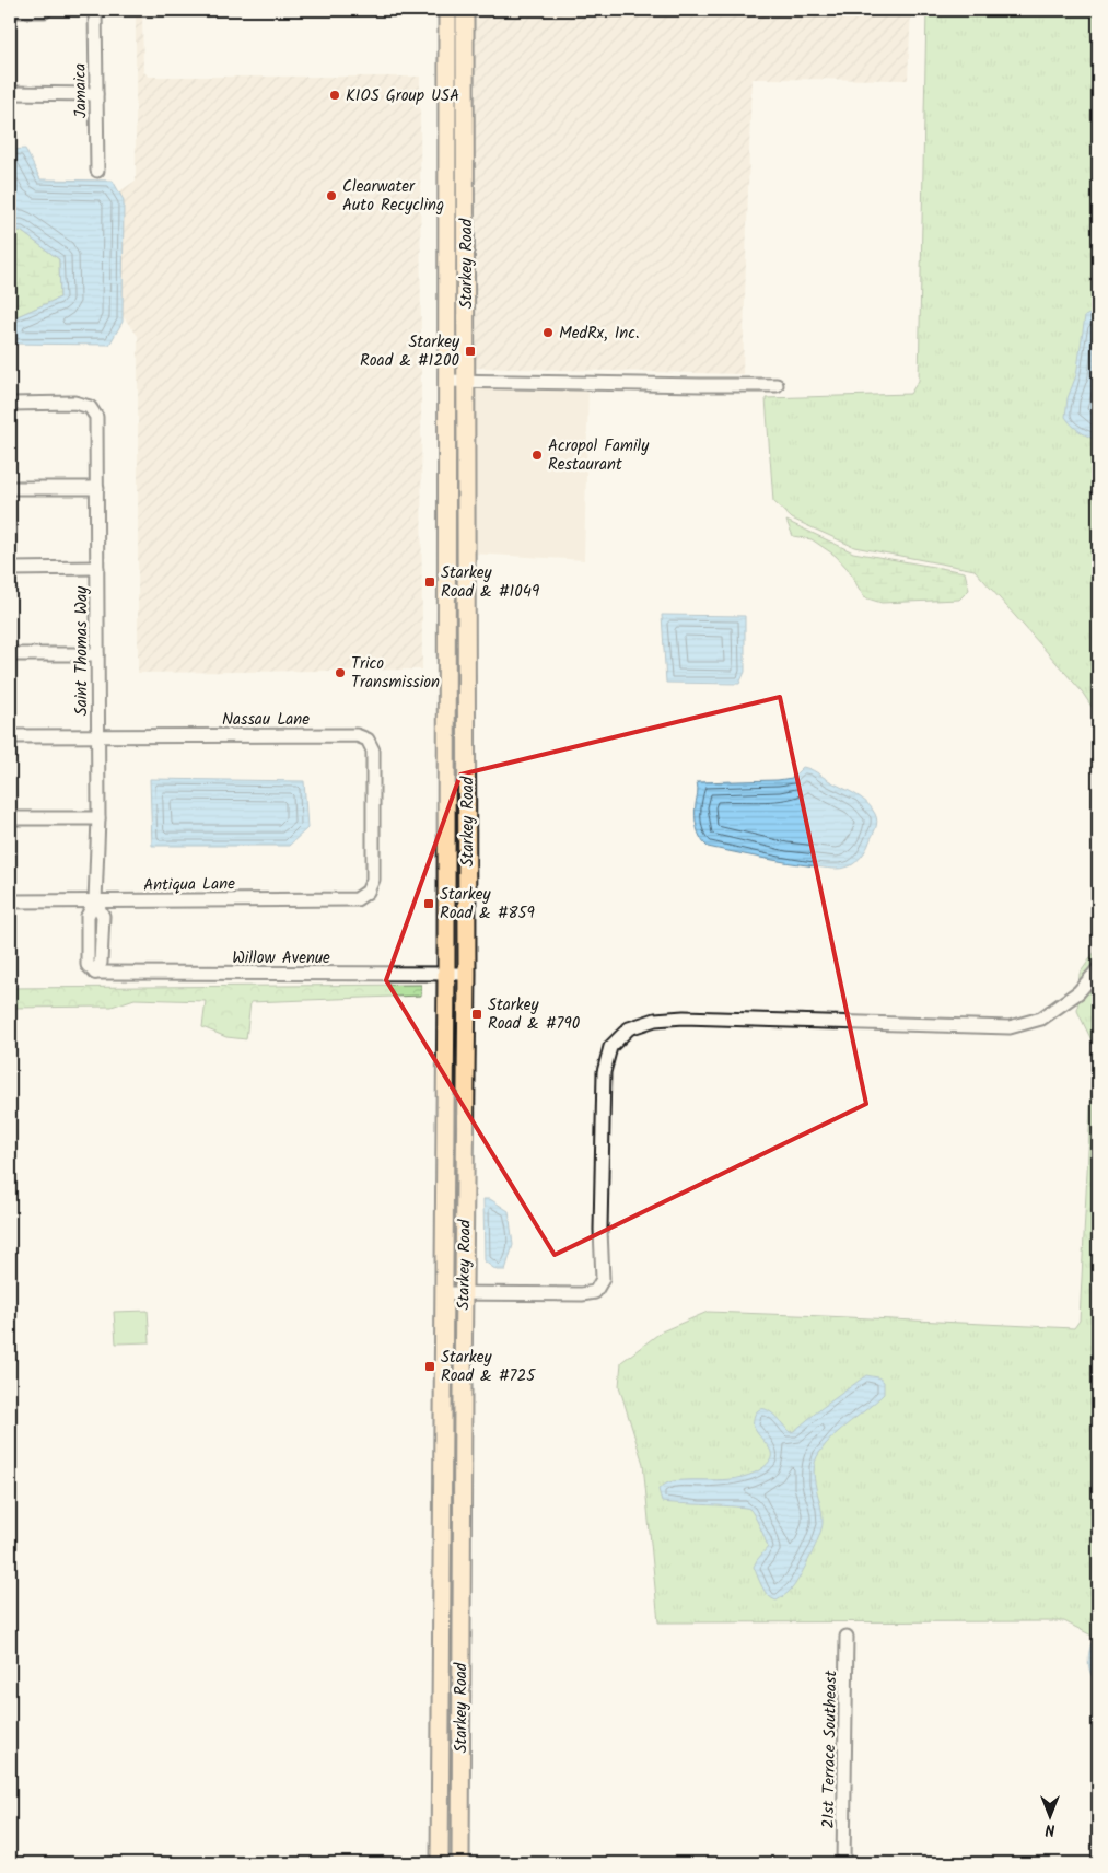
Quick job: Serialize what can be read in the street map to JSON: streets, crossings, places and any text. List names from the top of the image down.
{
  "streets": {
    "main road": ["Starkey Road"],
    "street": [
      "Jamaica",
      "Saint Thomas Way",
      "Nassau Lane",
      "Antiqua Lane",
      "Willow Avenue",
      "21st Terrace Southeast"
    ]
  },
  "crossings": [
    ["Starkey Road", "Willow Avenue"],
    ["Saint Thomas Way", "Nassau Lane"],
    ["Saint Thomas Way", "Antiqua Lane"],
    ["Saint Thomas Way", "Willow Avenue"],
    ["Nassau Lane", "Antiqua Lane"]
  ],
  "places": {
    "other": [
      "KIOS Group USA",
      "Clearwater Auto Recycling",
      "MedRx, Inc.",
      "Acropol Family Restaurant",
      "Trico Transmission"
    ],
    "transit": [
      "Starkey Road & #1200",
      "Starkey Road & #1049",
      "Starkey Road & #859",
      "Starkey Road & #790",
      "Starkey Road & #725"
    ]
  },
  "north": "bottom"
}
